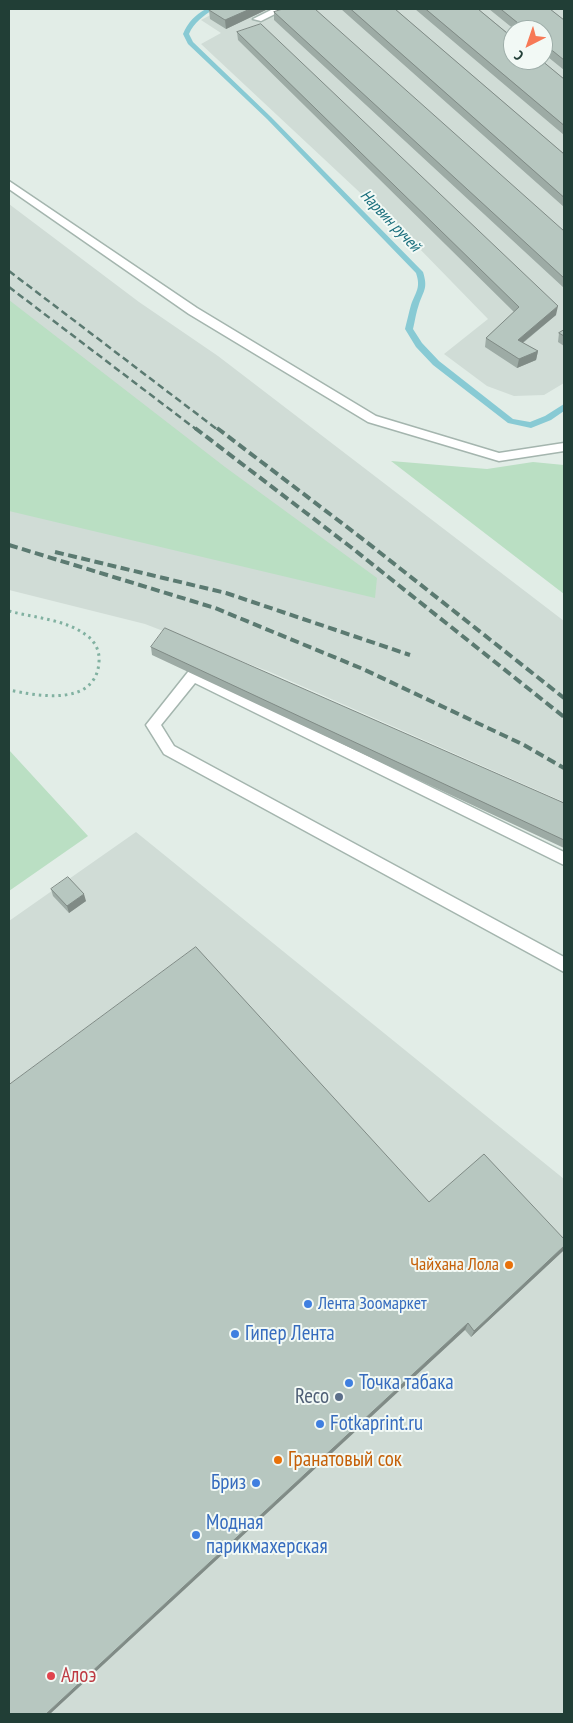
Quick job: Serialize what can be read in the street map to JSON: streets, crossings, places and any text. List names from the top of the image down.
{
  "water": ["Нарвин ручей"],
  "places": [
    "Чайхана Лола",
    "Лента Зоомаркет",
    "Гипер Лента",
    "Точка табака",
    "Reco",
    "Fotkaprint.ru",
    "Гранатовый сок",
    "Бриз",
    "Модная парикмахерская",
    "Алоэ"
  ],
  "north": "bottom left"
}
